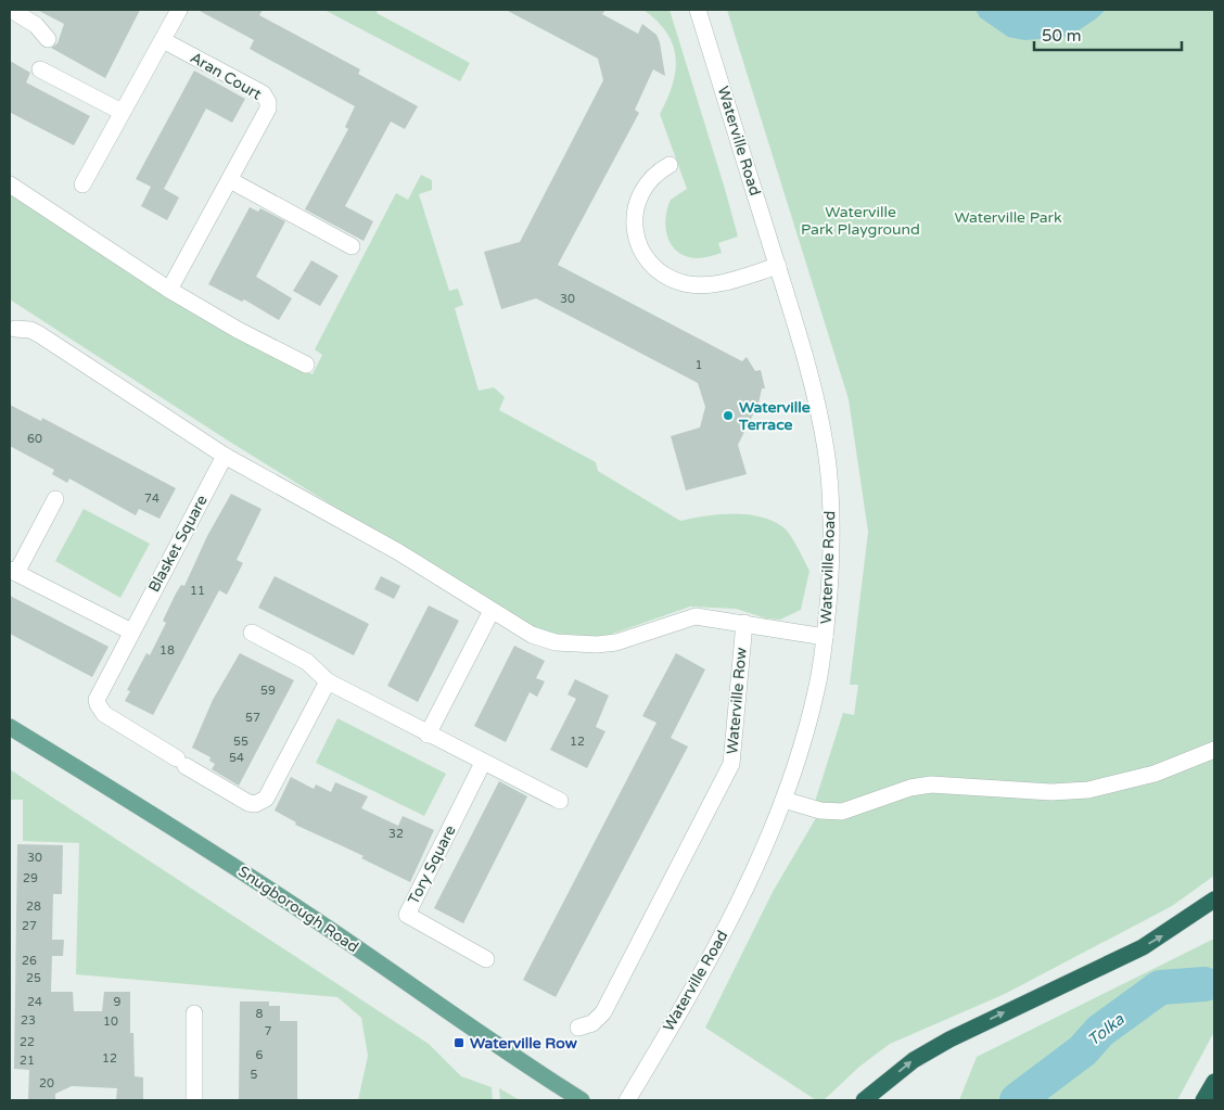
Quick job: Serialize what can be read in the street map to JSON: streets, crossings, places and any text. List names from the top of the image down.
{
  "streets": {
    "main road": ["Snugborough Road"],
    "street": [
      "Aran Court",
      "Waterville Road",
      "Blasket Square",
      "Waterville Row",
      "Tory Square"
    ]
  },
  "water": ["Tolka"],
  "parks": ["Waterville Park Playground", "Waterville Park"],
  "places": {
    "other": ["Waterville Terrace"],
    "transit": ["Waterville Row"]
  },
  "house_numbers": [
    "30",
    "1",
    "60",
    "74",
    "11",
    "18",
    "59",
    "57",
    "55",
    "12",
    "54",
    "32",
    "30",
    "29",
    "28",
    "27",
    "26",
    "25",
    "24",
    "9",
    "8",
    "23",
    "10",
    "7",
    "22",
    "6",
    "12",
    "21",
    "5",
    "20"
  ],
  "scale_bar": "50 m"
}
